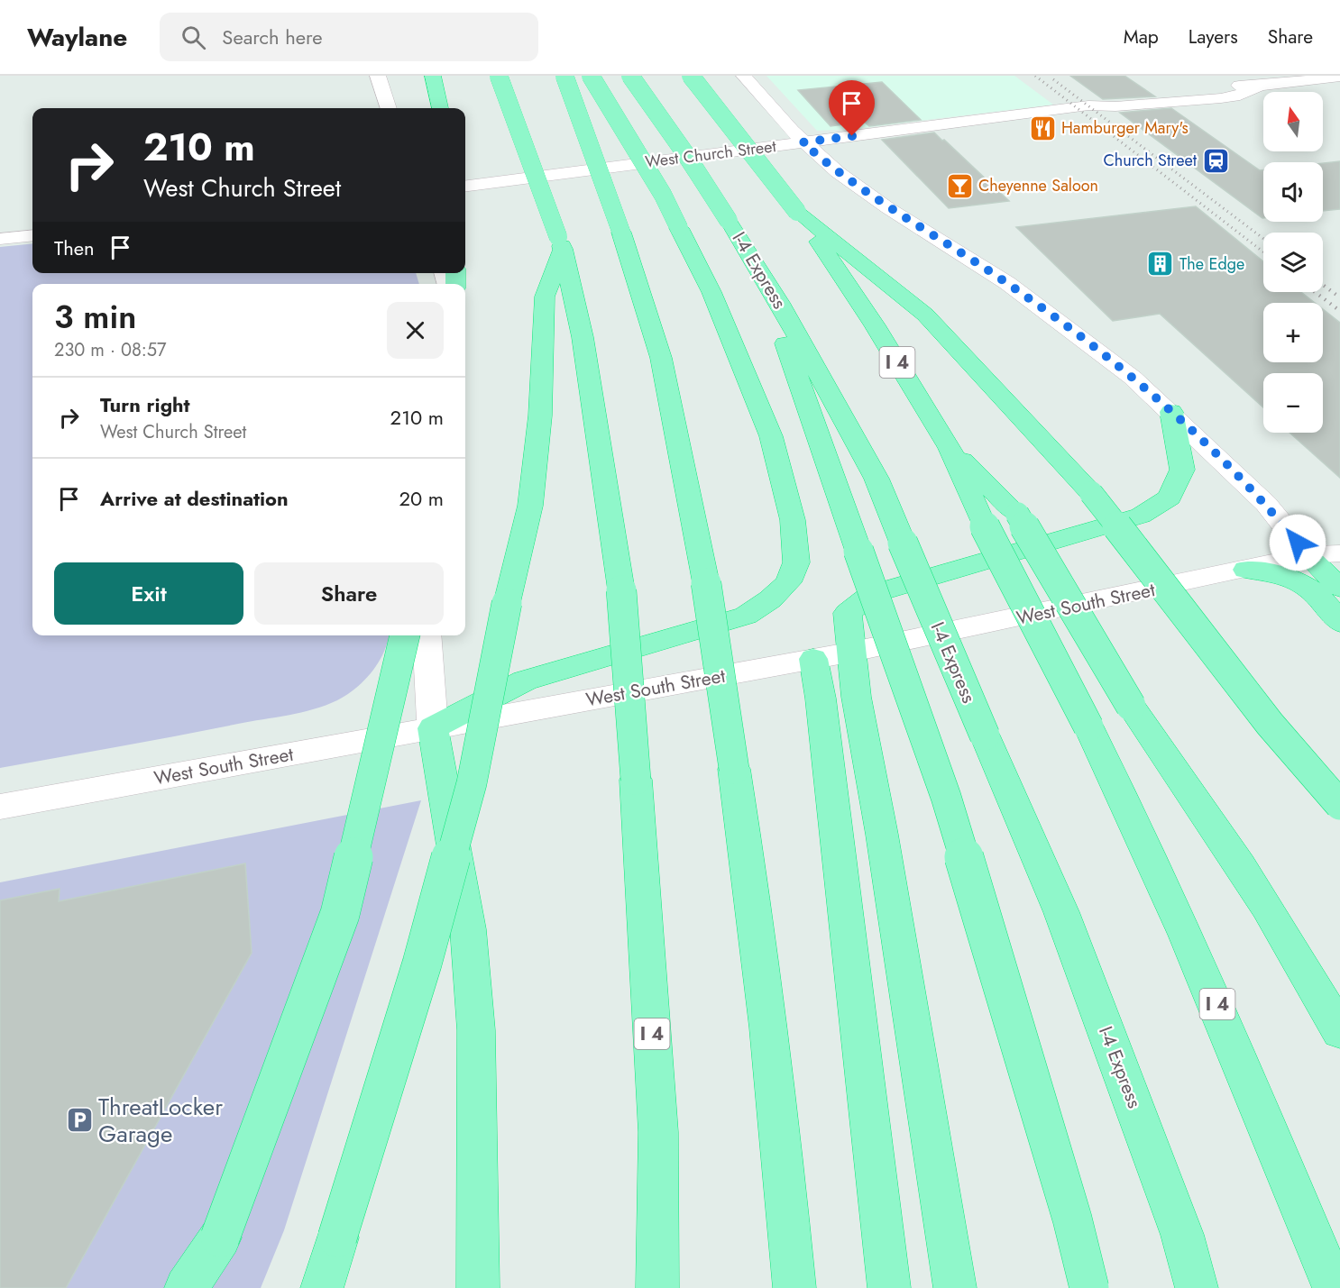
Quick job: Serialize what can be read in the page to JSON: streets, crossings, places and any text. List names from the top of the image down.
{
  "streets": {
    "highway": ["I-4 Express", "I 4"],
    "street": ["West Church Street", "West South Street"]
  },
  "places": {
    "restaurant": ["Hamburger Mary's"],
    "station": ["Church Street"],
    "bar": ["Cheyenne Saloon"],
    "building": ["The Edge"],
    "parking": ["ThreatLocker Garage"]
  },
  "north": "top",
  "page": {
    "header": "Waylane",
    "search": "Search here",
    "nav": ["Map", "Layers", "Share"],
    "map_buttons": ["+", "−"],
    "turn": ["210 m", "West Church Street"],
    "then": "Then",
    "heading": ["3 min", "230 m · 08:57"],
    "list": [
      {
        "name": "Turn right",
        "note": "West Church Street",
        "value": "210 m"
      },
      {
        "name": "Arrive at destination",
        "value": "20 m"
      }
    ],
    "buttons": ["Exit", "Share"]
  }
}
